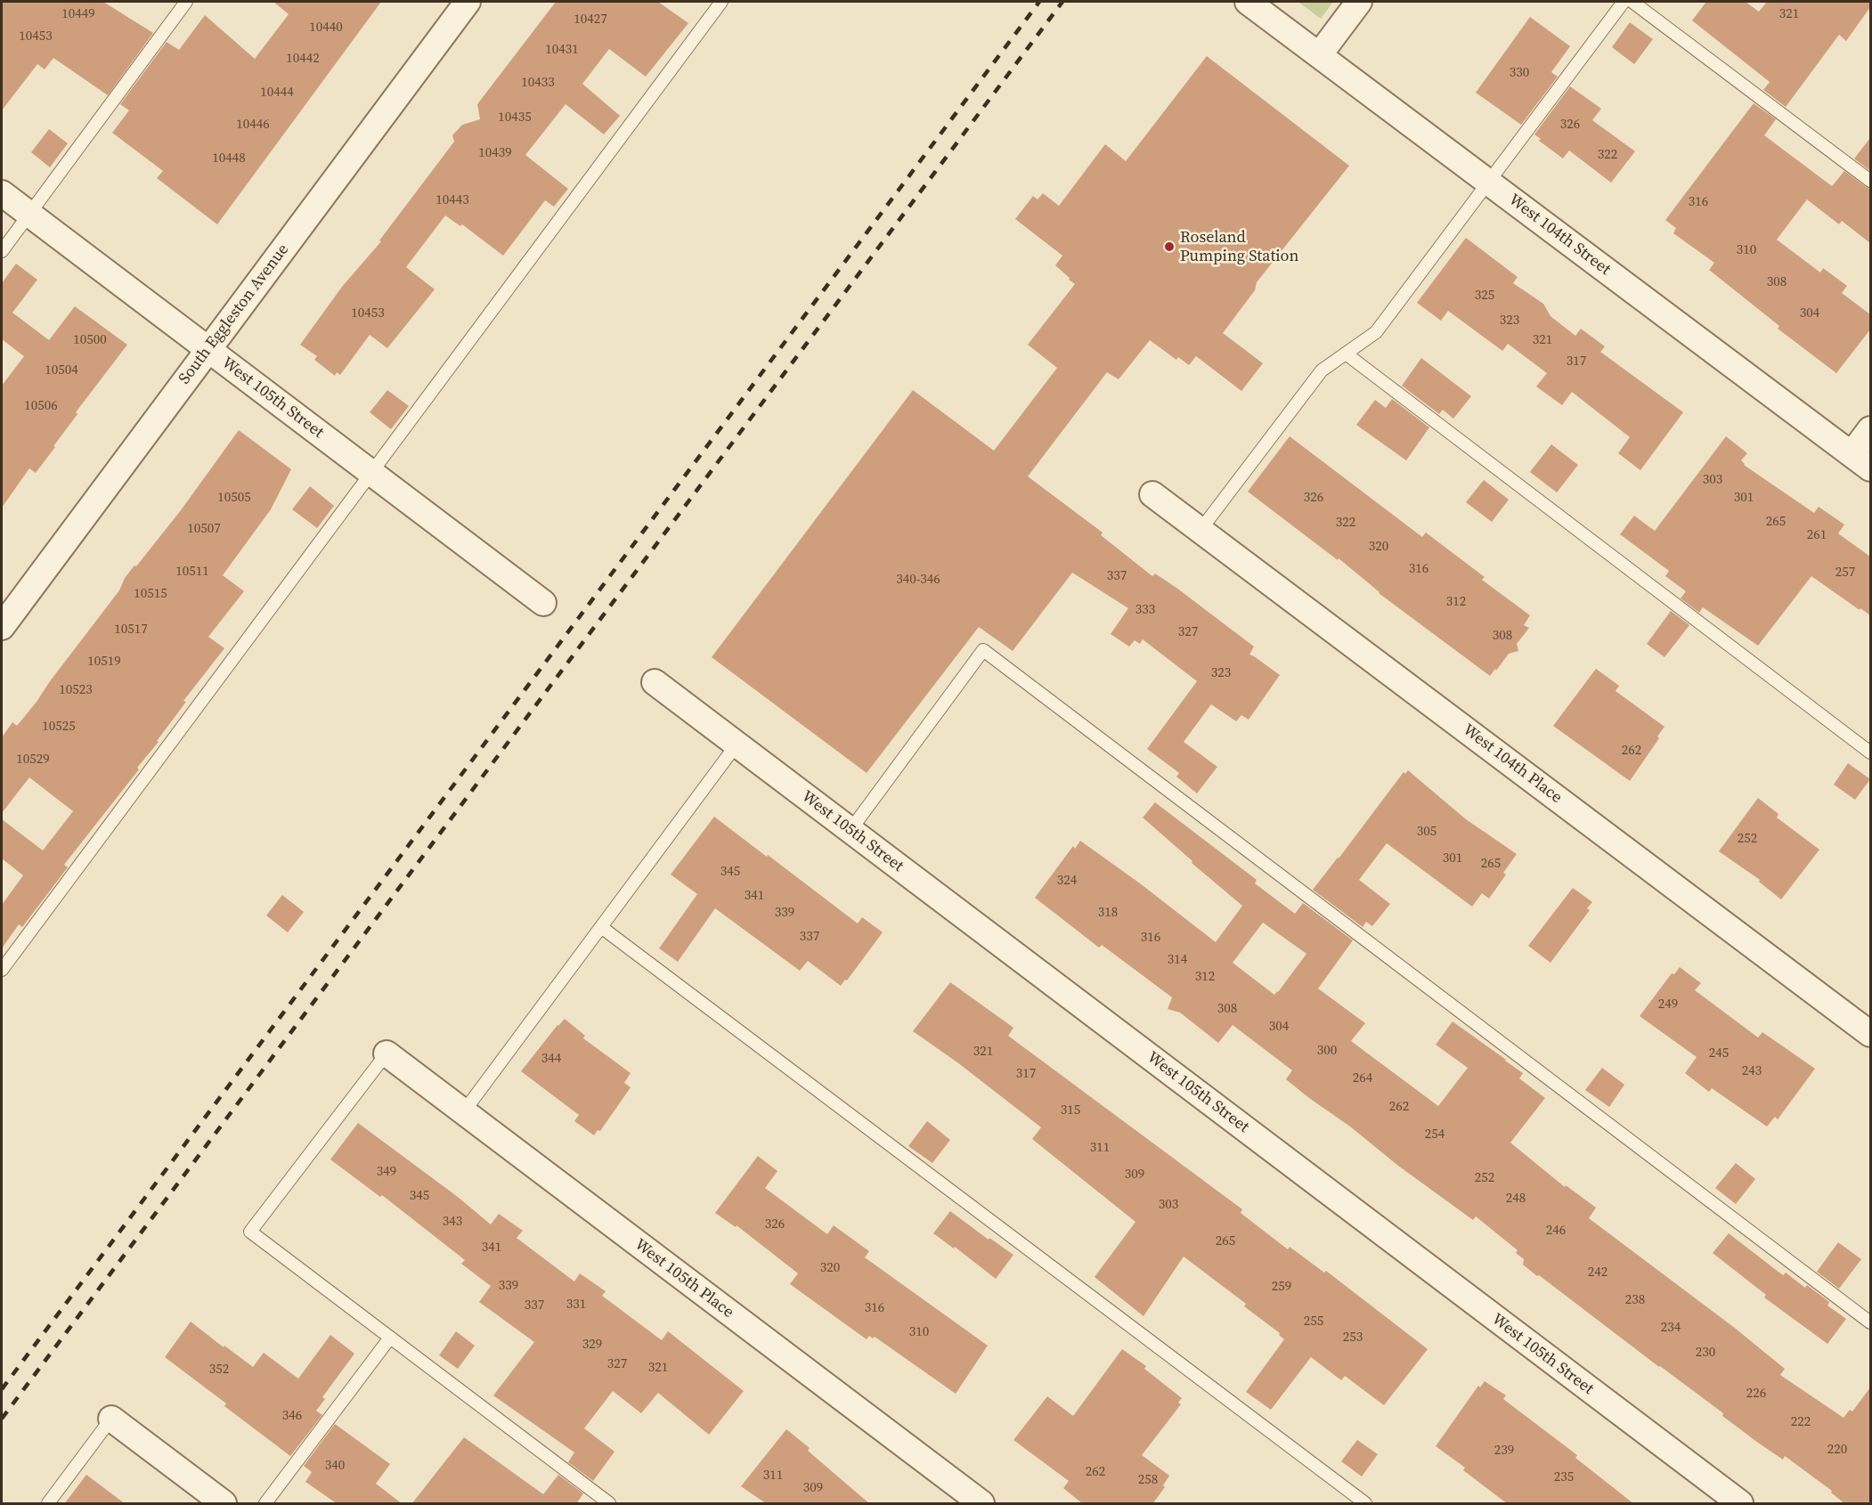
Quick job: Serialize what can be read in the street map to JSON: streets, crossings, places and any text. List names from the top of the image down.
{
  "streets": {
    "street": [
      "West 104th Street",
      "South Eggleston Avenue",
      "West 105th Street",
      "West 104th Place",
      "West 105th Place"
    ]
  },
  "crossings": [
    ["South Eggleston Avenue", "West 105th Street"]
  ],
  "places": ["Roseland Pumping Station"],
  "house_numbers": [
    "10449",
    "321",
    "10427",
    "10440",
    "10453",
    "10431",
    "10442",
    "330",
    "10433",
    "10444",
    "10435",
    "10446",
    "326",
    "10439",
    "322",
    "10448",
    "10443",
    "316",
    "310",
    "308",
    "325",
    "10453",
    "304",
    "323",
    "10500",
    "321",
    "317",
    "10504",
    "10506",
    "303",
    "10505",
    "326",
    "301",
    "265",
    "322",
    "10507",
    "261",
    "320",
    "316",
    "10511",
    "257",
    "337",
    "340-346",
    "10515",
    "312",
    "333",
    "10517",
    "327",
    "308",
    "10519",
    "323",
    "10523",
    "10525",
    "262",
    "10529",
    "305",
    "252",
    "301",
    "265",
    "345",
    "324",
    "341",
    "339",
    "318",
    "337",
    "316",
    "314",
    "312",
    "249",
    "308",
    "304",
    "300",
    "321",
    "245",
    "344",
    "243",
    "317",
    "264",
    "262",
    "315",
    "254",
    "311",
    "349",
    "309",
    "252",
    "345",
    "248",
    "303",
    "343",
    "326",
    "246",
    "265",
    "341",
    "320",
    "242",
    "339",
    "259",
    "238",
    "331",
    "337",
    "316",
    "255",
    "234",
    "310",
    "253",
    "329",
    "230",
    "327",
    "321",
    "352",
    "226",
    "346",
    "222",
    "220",
    "239",
    "340",
    "262",
    "311",
    "235",
    "258",
    "309"
  ]
}
